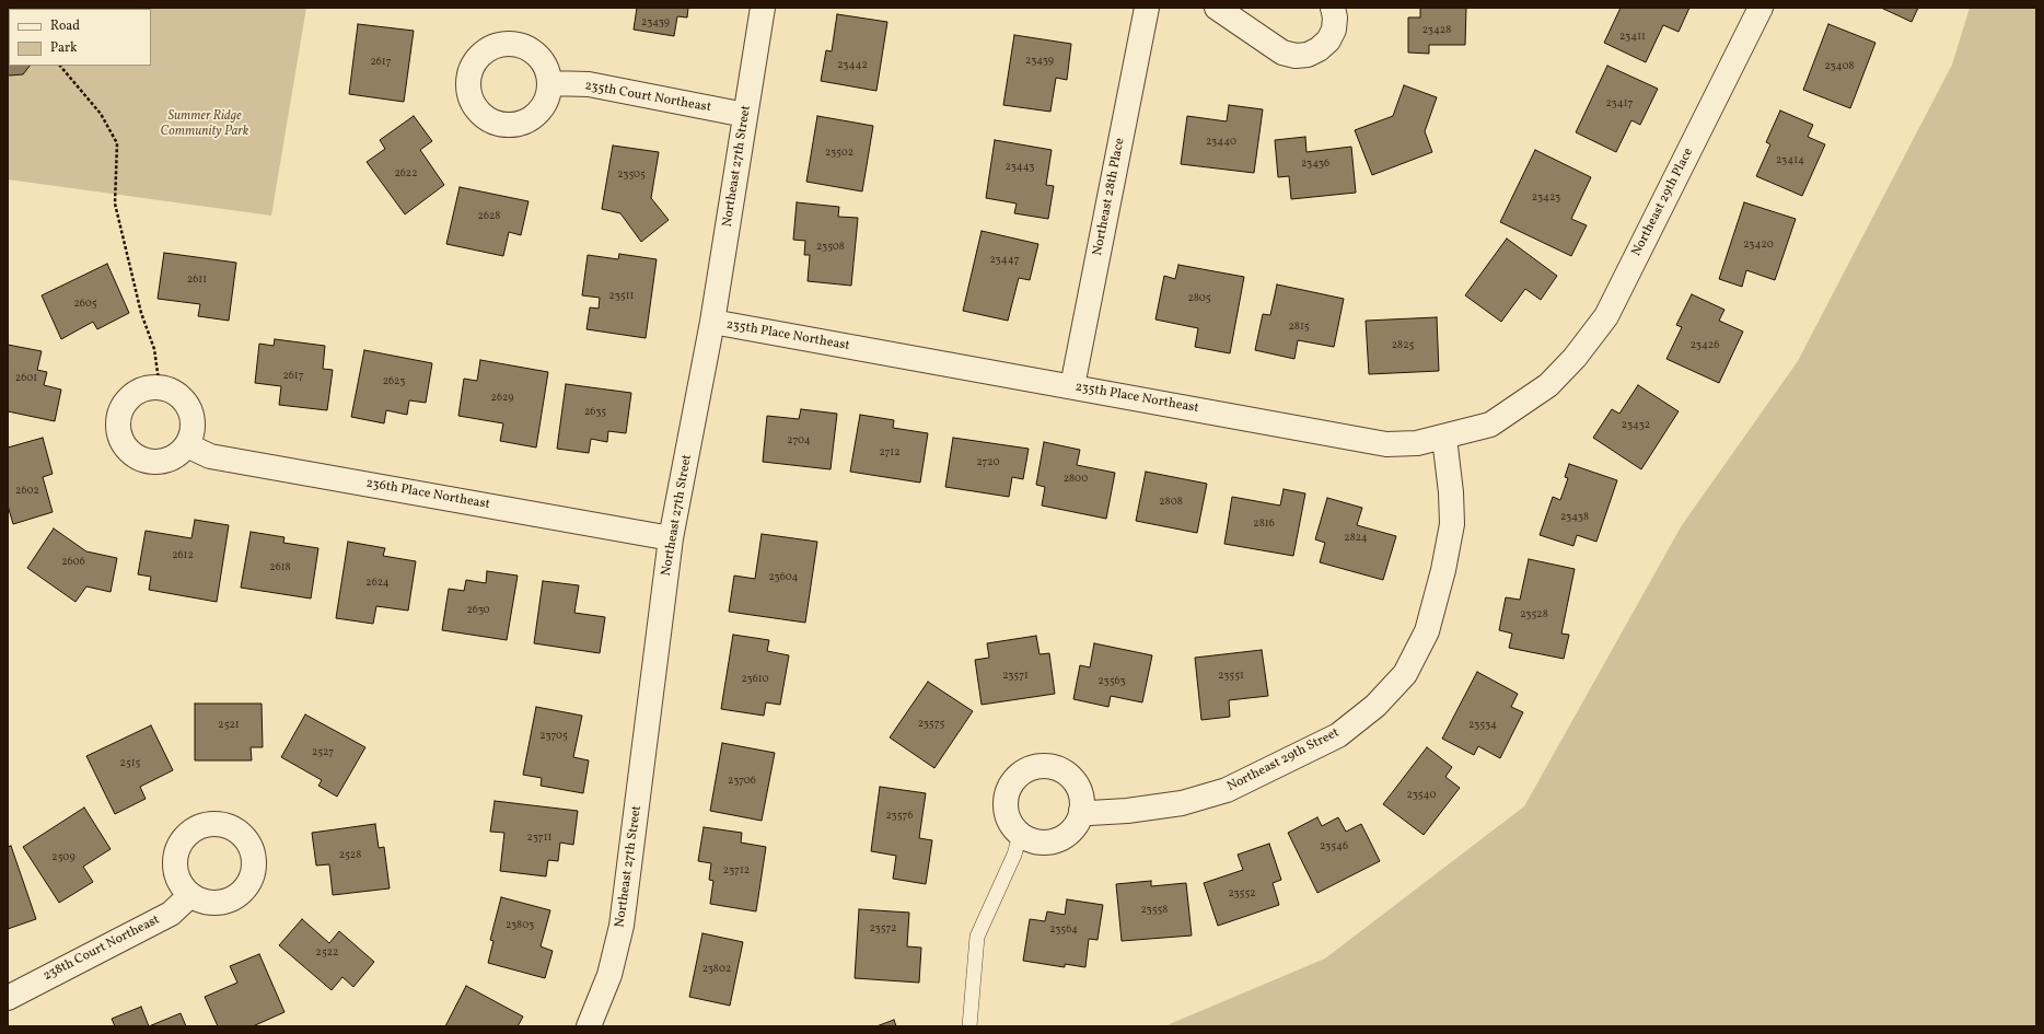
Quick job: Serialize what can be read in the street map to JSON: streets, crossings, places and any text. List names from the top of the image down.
{
  "streets": {
    "street": [
      "235th Court Northeast",
      "Northeast 27th Street",
      "Northeast 28th Place",
      "Northeast 29th Place",
      "235th Place Northeast",
      "236th Place Northeast",
      "Northeast 29th Street",
      "238th Court Northeast"
    ]
  },
  "crossings": [
    ["235th Court Northeast", "Northeast 27th Street"],
    ["Northeast 27th Street", "235th Place Northeast"],
    ["Northeast 27th Street", "236th Place Northeast"],
    ["Northeast 28th Place", "235th Place Northeast"],
    ["Northeast 29th Place", "235th Place Northeast"],
    ["235th Place Northeast", "Northeast 29th Street"]
  ],
  "parks": ["Summer Ridge Community Park"],
  "house_numbers": [
    "23439",
    "23428",
    "23411",
    "23439",
    "2617",
    "23442",
    "23408",
    "23417",
    "23440",
    "23502",
    "23414",
    "23436",
    "23443",
    "2622",
    "23505",
    "23423",
    "2628",
    "23420",
    "23508",
    "23447",
    "2611",
    "23511",
    "2805",
    "2605",
    "2815",
    "2825",
    "23426",
    "2617",
    "2601",
    "2623",
    "2629",
    "2635",
    "23432",
    "2704",
    "2712",
    "2720",
    "2800",
    "2602",
    "2808",
    "23438",
    "2816",
    "2824",
    "2612",
    "2606",
    "2618",
    "23604",
    "2624",
    "2630",
    "23528",
    "23571",
    "23551",
    "23610",
    "23563",
    "23575",
    "2521",
    "23534",
    "23705",
    "2527",
    "2515",
    "23706",
    "23540",
    "23576",
    "23711",
    "23546",
    "2528",
    "2509",
    "23712",
    "23552",
    "23558",
    "23803",
    "23572",
    "23564",
    "2522",
    "23802"
  ],
  "legend": ["Road", "Park"]
}
